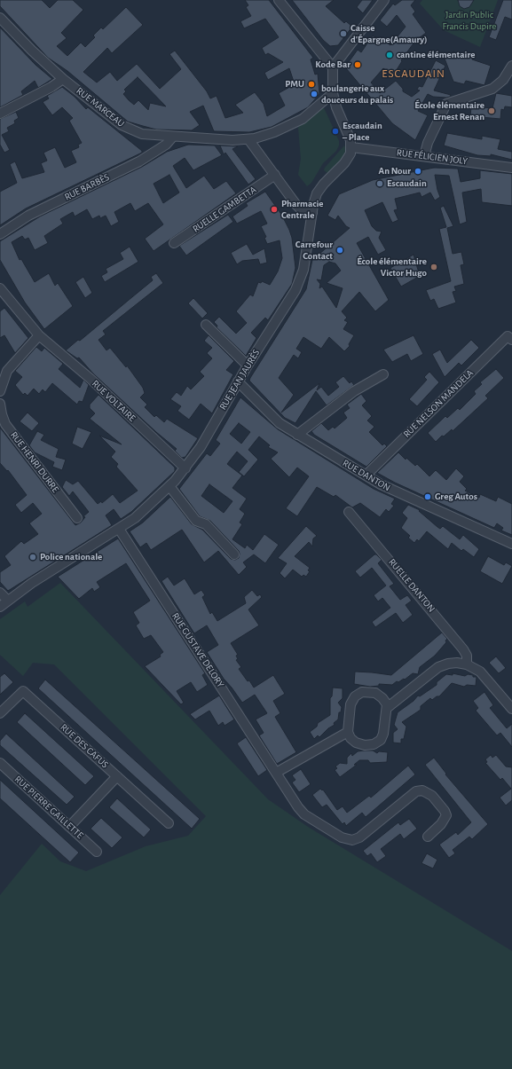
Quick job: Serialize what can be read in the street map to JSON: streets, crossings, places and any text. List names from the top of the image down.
{
  "streets": {
    "street": [
      "RUE MARCEAU",
      "RUE FÉLICIEN JOLY",
      "RUE BARBÈS",
      "RUELLE GAMBETTA",
      "RUE JEAN JAURÈS",
      "RUE VOLTAIRE",
      "RUE NELSON MANDELA",
      "RUE HENRI DURRE",
      "RUE DANTON",
      "RUELLE DANTON",
      "RUE GUSTAVE DELORY",
      "RUE DES CAFUS",
      "RUE PIERRE GAILLETTE"
    ]
  },
  "crossings": [
    ["RUE MARCEAU", "RUE BARBÈS"],
    ["RUE FÉLICIEN JOLY", "RUE JEAN JAURÈS"],
    ["RUE JEAN JAURÈS", "RUE VOLTAIRE"],
    ["RUE JEAN JAURÈS", "RUE DANTON"],
    ["RUE JEAN JAURÈS", "RUE GUSTAVE DELORY"],
    ["RUE NELSON MANDELA", "RUE DANTON"]
  ],
  "districts": ["ESCAUDAIN"],
  "parks": ["Jardin Public Francis Dupire"],
  "places": [
    "Caisse d'Épargne(Amaury)",
    "cantine élémentaire",
    "Kode Bar",
    "PMU",
    "boulangerie aux douceurs du palais",
    "École élémentaire Ernest Renan",
    "Escaudain – Place",
    "An Nour",
    "Escaudain",
    "Pharmacie Centrale",
    "Carrefour Contact",
    "École élémentaire Victor Hugo",
    "Greg Autos",
    "Police nationale"
  ]
}
